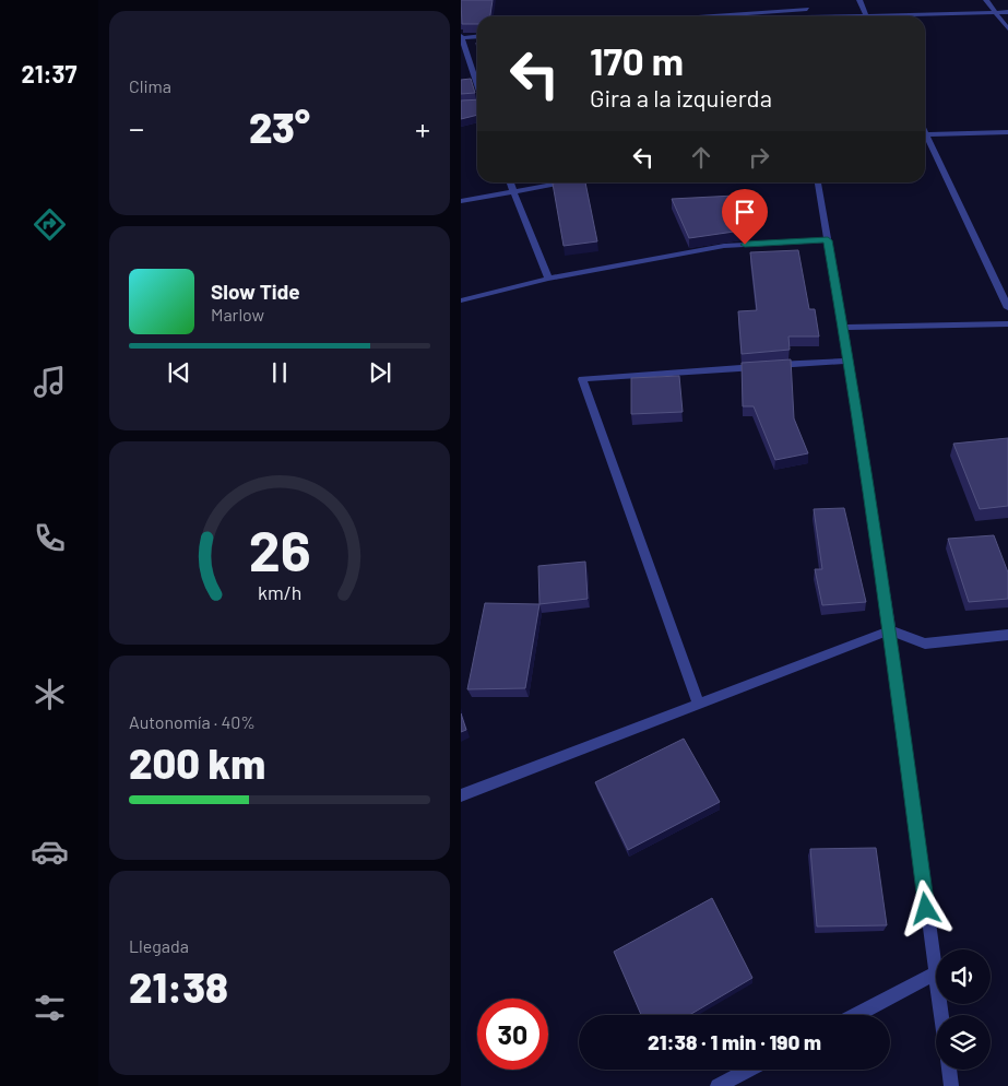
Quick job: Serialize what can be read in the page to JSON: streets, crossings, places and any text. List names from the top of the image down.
{
  "page": {
    "tabs": "21:37",
    "tile": [
      "Clima",
      ["Autonomía · 40%", "200 km"],
      ["Llegada", "21:38"]
    ],
    "turn": ["170 m", "Gira a la izquierda"],
    "heat": ["−", "23°", "+"],
    "song": ["Slow Tide", "Marlow"],
    "limit": "30",
    "trip": "21:38 · 1 min · 190 m",
    "gauge": ["26", "km/h"]
  }
}
